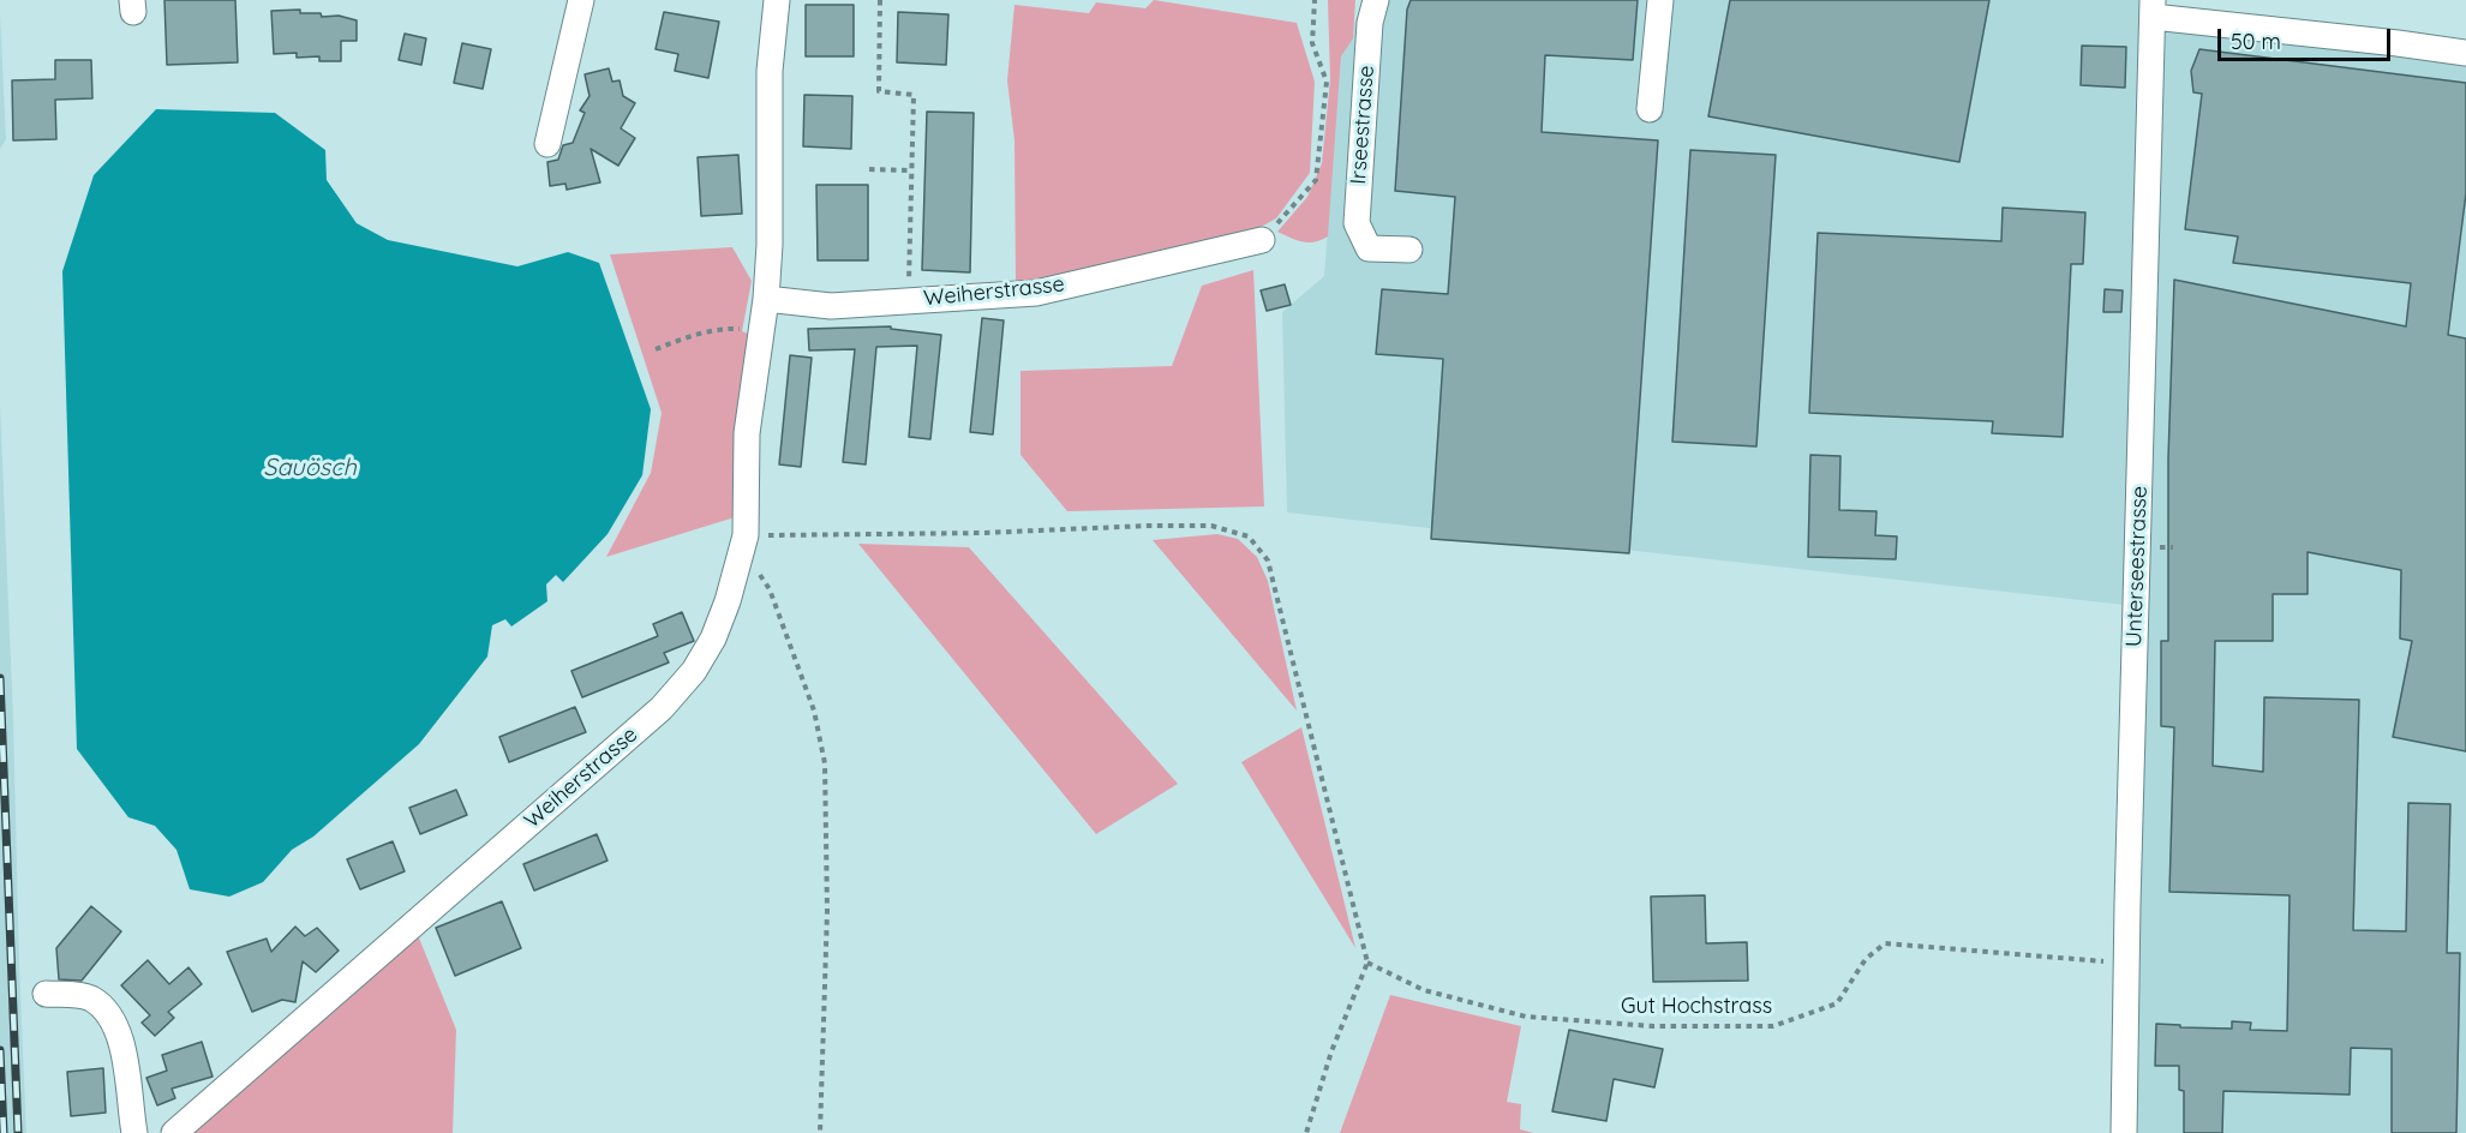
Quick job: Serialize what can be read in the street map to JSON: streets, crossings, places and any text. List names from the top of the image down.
{
  "streets": {
    "street": ["Irseestrasse", "Weiherstrasse", "Unterseestrasse"],
    "path": ["Gut Hochstrass"]
  },
  "water": ["Sauösch"],
  "scale_bar": "50 m"
}
